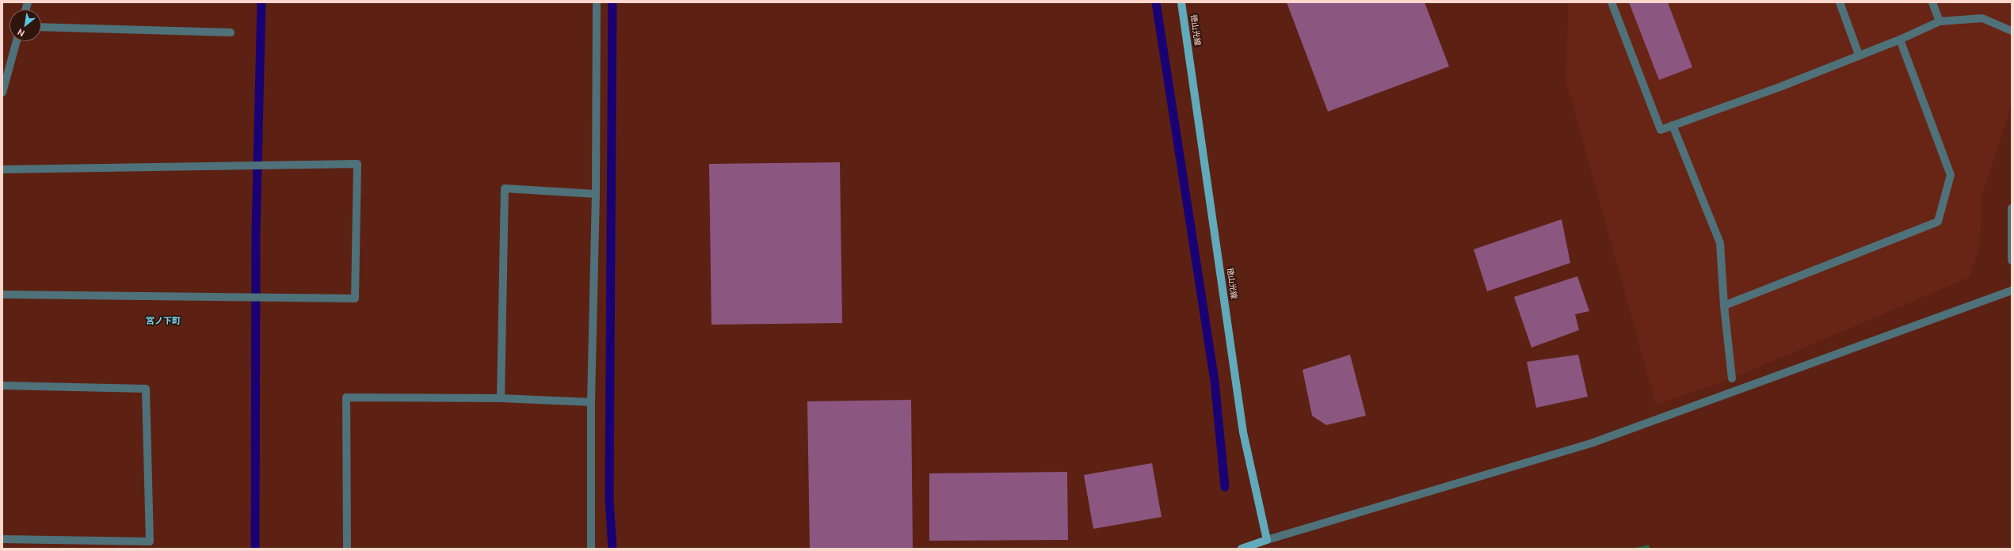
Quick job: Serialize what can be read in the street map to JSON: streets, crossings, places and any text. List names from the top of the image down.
{
  "streets": {
    "main road": ["徳山光線"]
  },
  "districts": ["宮ノ下町"],
  "north": "bottom left"
}
